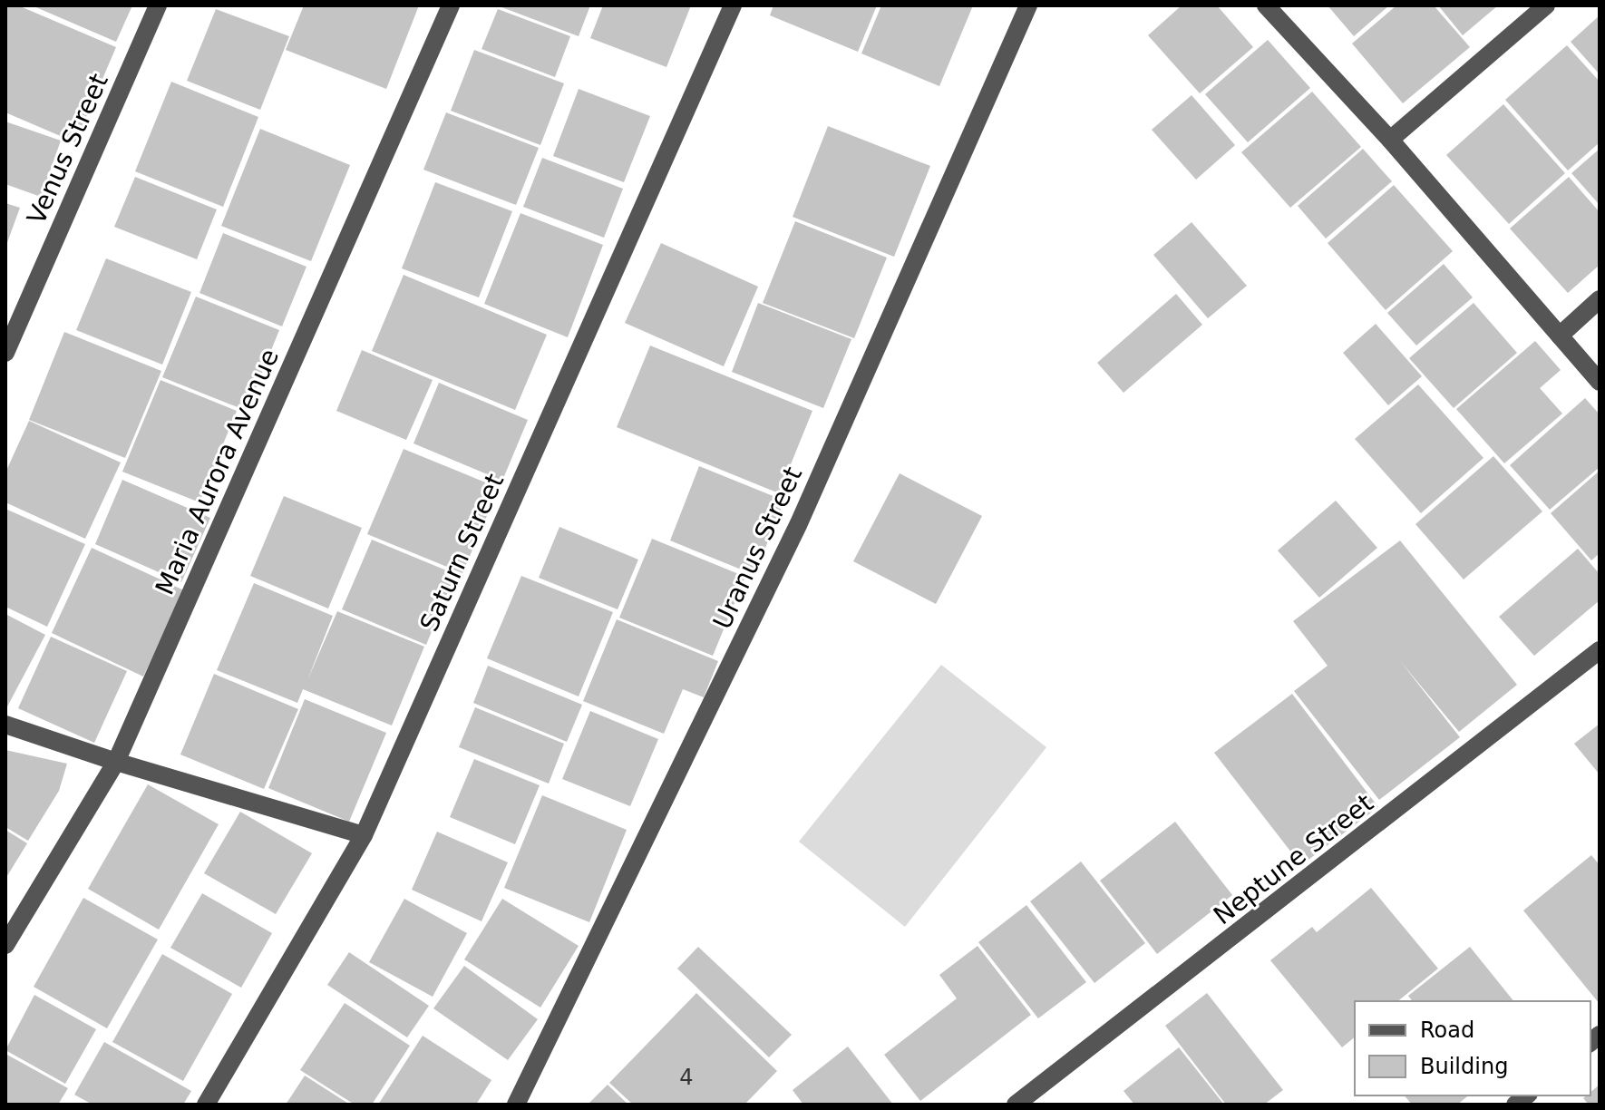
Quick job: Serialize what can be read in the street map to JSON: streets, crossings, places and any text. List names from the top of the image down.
{
  "streets": {
    "street": [
      "Venus Street",
      "Maria Aurora Avenue",
      "Uranus Street",
      "Saturn Street",
      "Neptune Street"
    ]
  },
  "house_numbers": ["4"],
  "legend": ["Road", "Building"]
}
